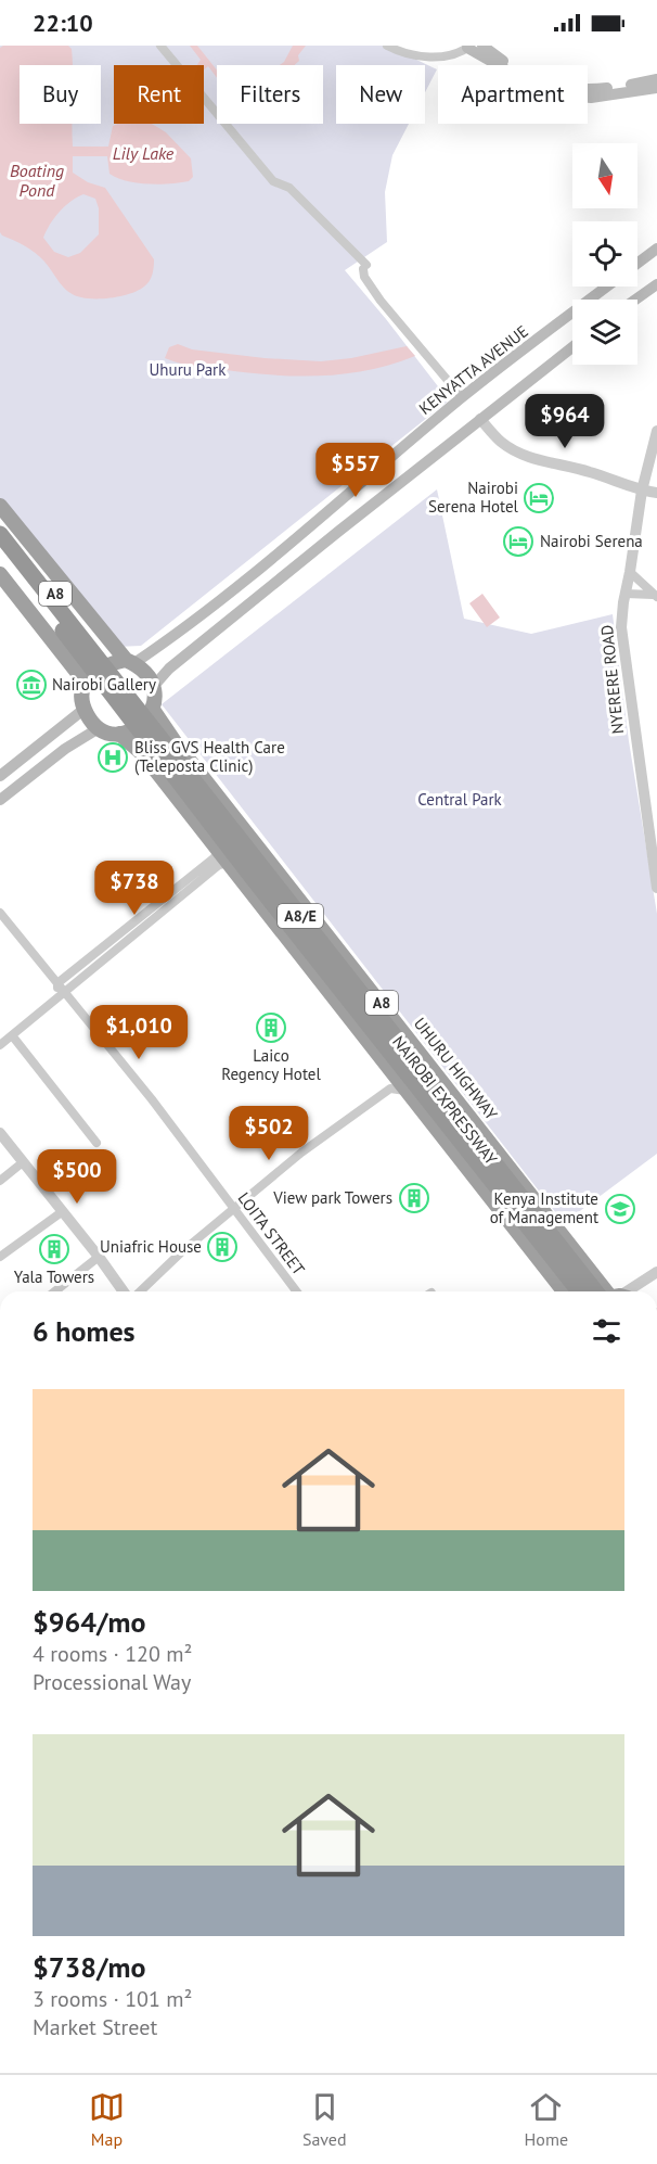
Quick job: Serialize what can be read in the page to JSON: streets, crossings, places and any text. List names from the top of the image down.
{
  "streets": {
    "highway": [
      "A8",
      "A8/E",
      "UHURU HIGHWAY",
      "NAIROBI EXPRESSWAY"
    ],
    "main road": ["KENYATTA AVENUE"],
    "street": ["NYERERE ROAD", "LOITA STREET"]
  },
  "crossings": [
    ["KENYATTA AVENUE", "A8"],
    ["KENYATTA AVENUE", "UHURU HIGHWAY"],
    ["A8", "UHURU HIGHWAY"]
  ],
  "water": ["Lily Lake", "Boating Pond"],
  "parks": ["Uhuru Park", "Central Park"],
  "places": {
    "hotel": ["Nairobi Serena Hotel", "Nairobi Serena"],
    "museum": ["Nairobi Gallery"],
    "hospital": ["Bliss GVS Health Care (Teleposta Clinic)"],
    "building": [
      "Laico Regency Hotel",
      "View park Towers",
      "Uniafric House",
      "Yala Towers"
    ],
    "school or university": ["Kenya Institute of Management"]
  },
  "north": "bottom",
  "page": {
    "status": "22:10",
    "chip": [
      "Buy",
      "Rent",
      "Filters",
      "New",
      "Apartment"
    ],
    "price": [
      "$964",
      "$557",
      "$738",
      "$1,010",
      "$502",
      "$500"
    ],
    "heading": "6 homes",
    "list": [
      {
        "name": "$964/mo",
        "note": "4 rooms · 120 m² · Processional Way"
      },
      {
        "name": "$738/mo",
        "note": "3 rooms · 101 m² · Market Street"
      }
    ],
    "tabs": ["Map", "Saved", "Home"]
  }
}
